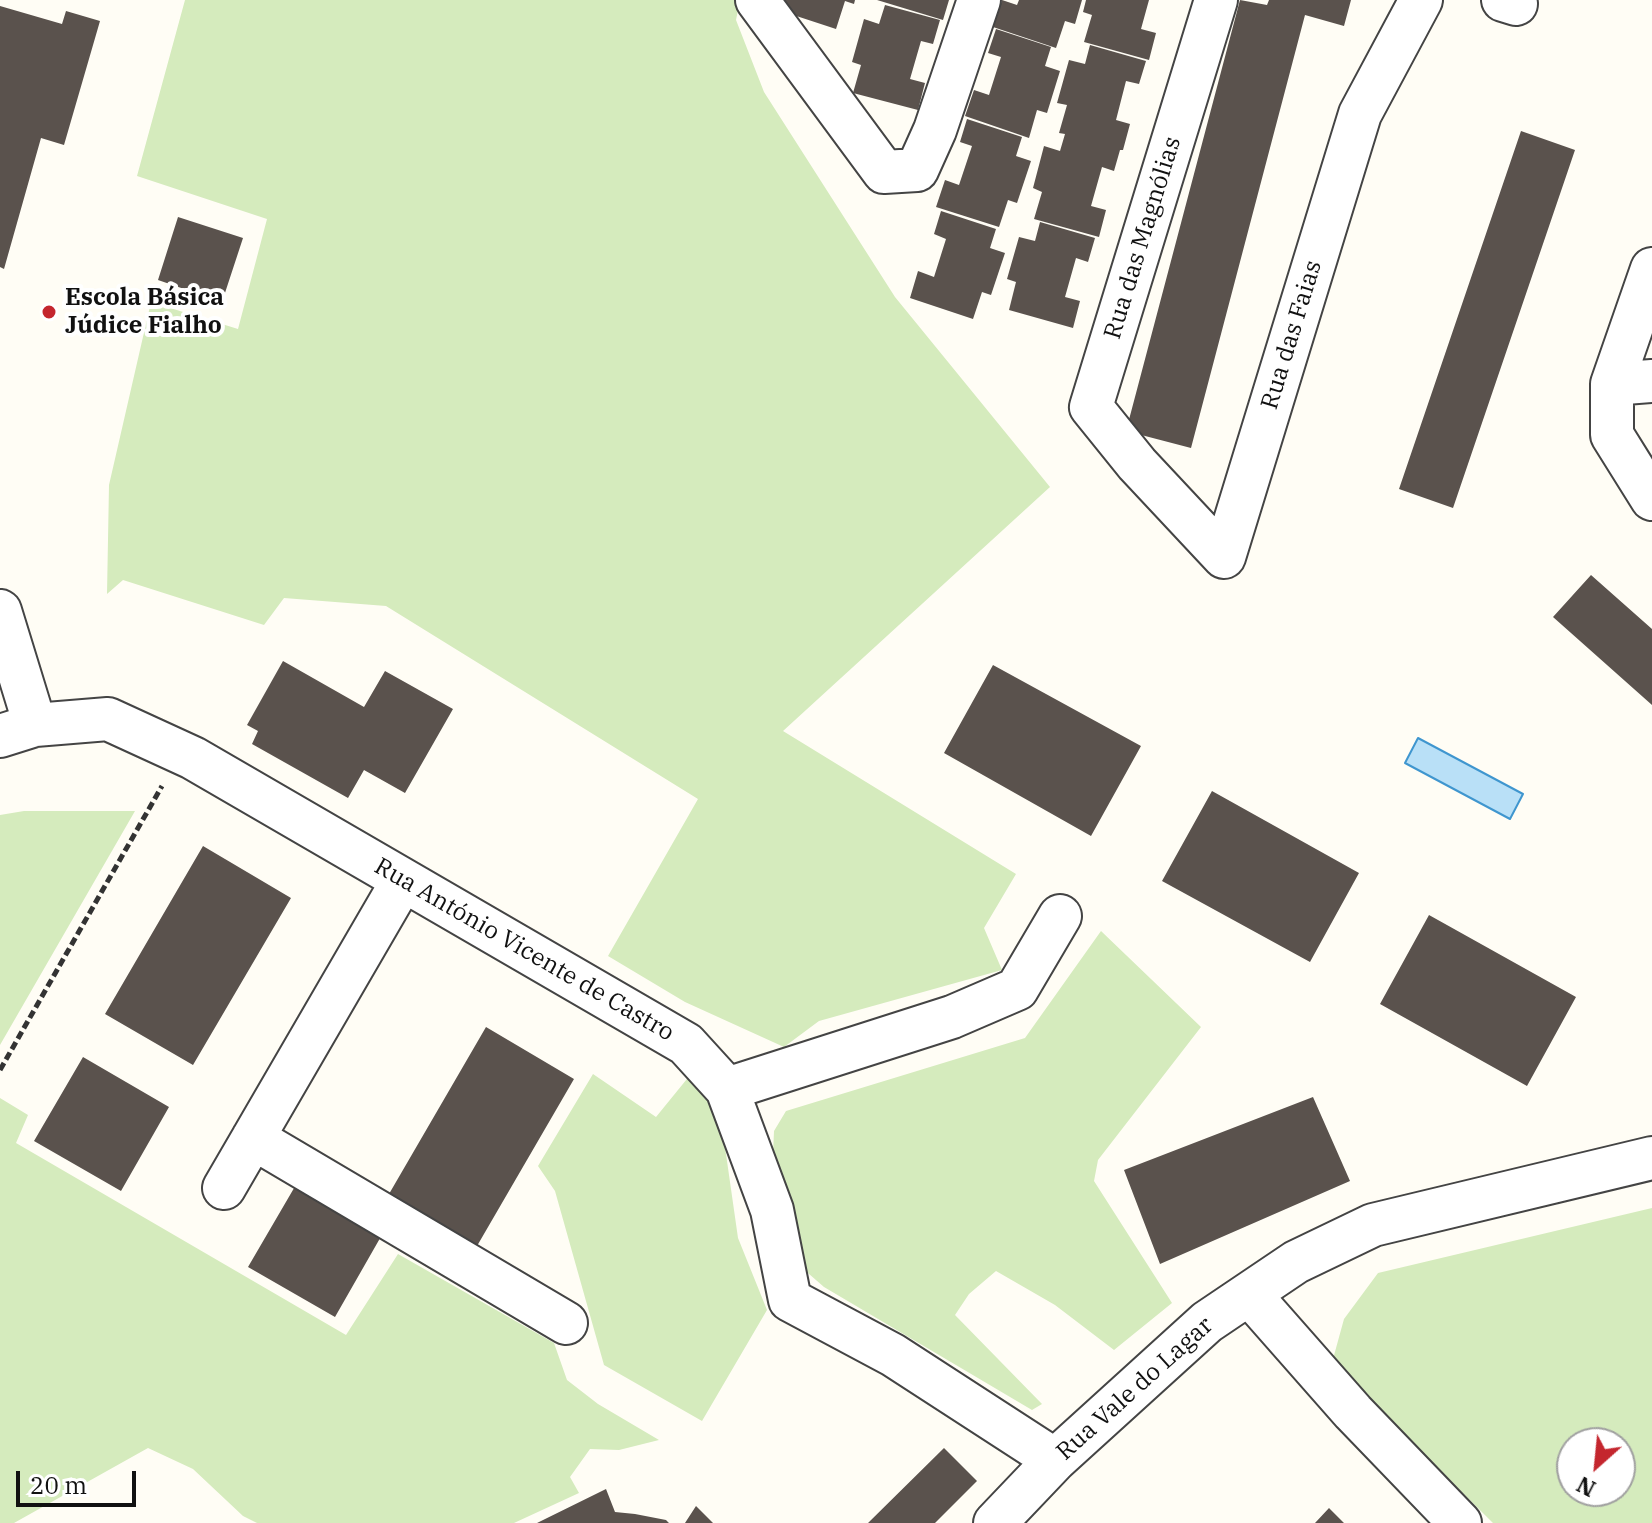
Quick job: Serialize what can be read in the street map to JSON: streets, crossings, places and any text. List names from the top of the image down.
{
  "streets": {
    "street": [
      "Rua das Magnólias",
      "Rua das Faias",
      "Rua António Vicente de Castro",
      "Rua Vale do Lagar"
    ]
  },
  "crossings": [
    ["Rua das Magnólias", "Rua das Faias"],
    ["Rua António Vicente de Castro", "Rua Vale do Lagar"]
  ],
  "places": ["Escola Básica Júdice Fialho"],
  "scale_bar": "20 m",
  "north": "bottom left"
}
